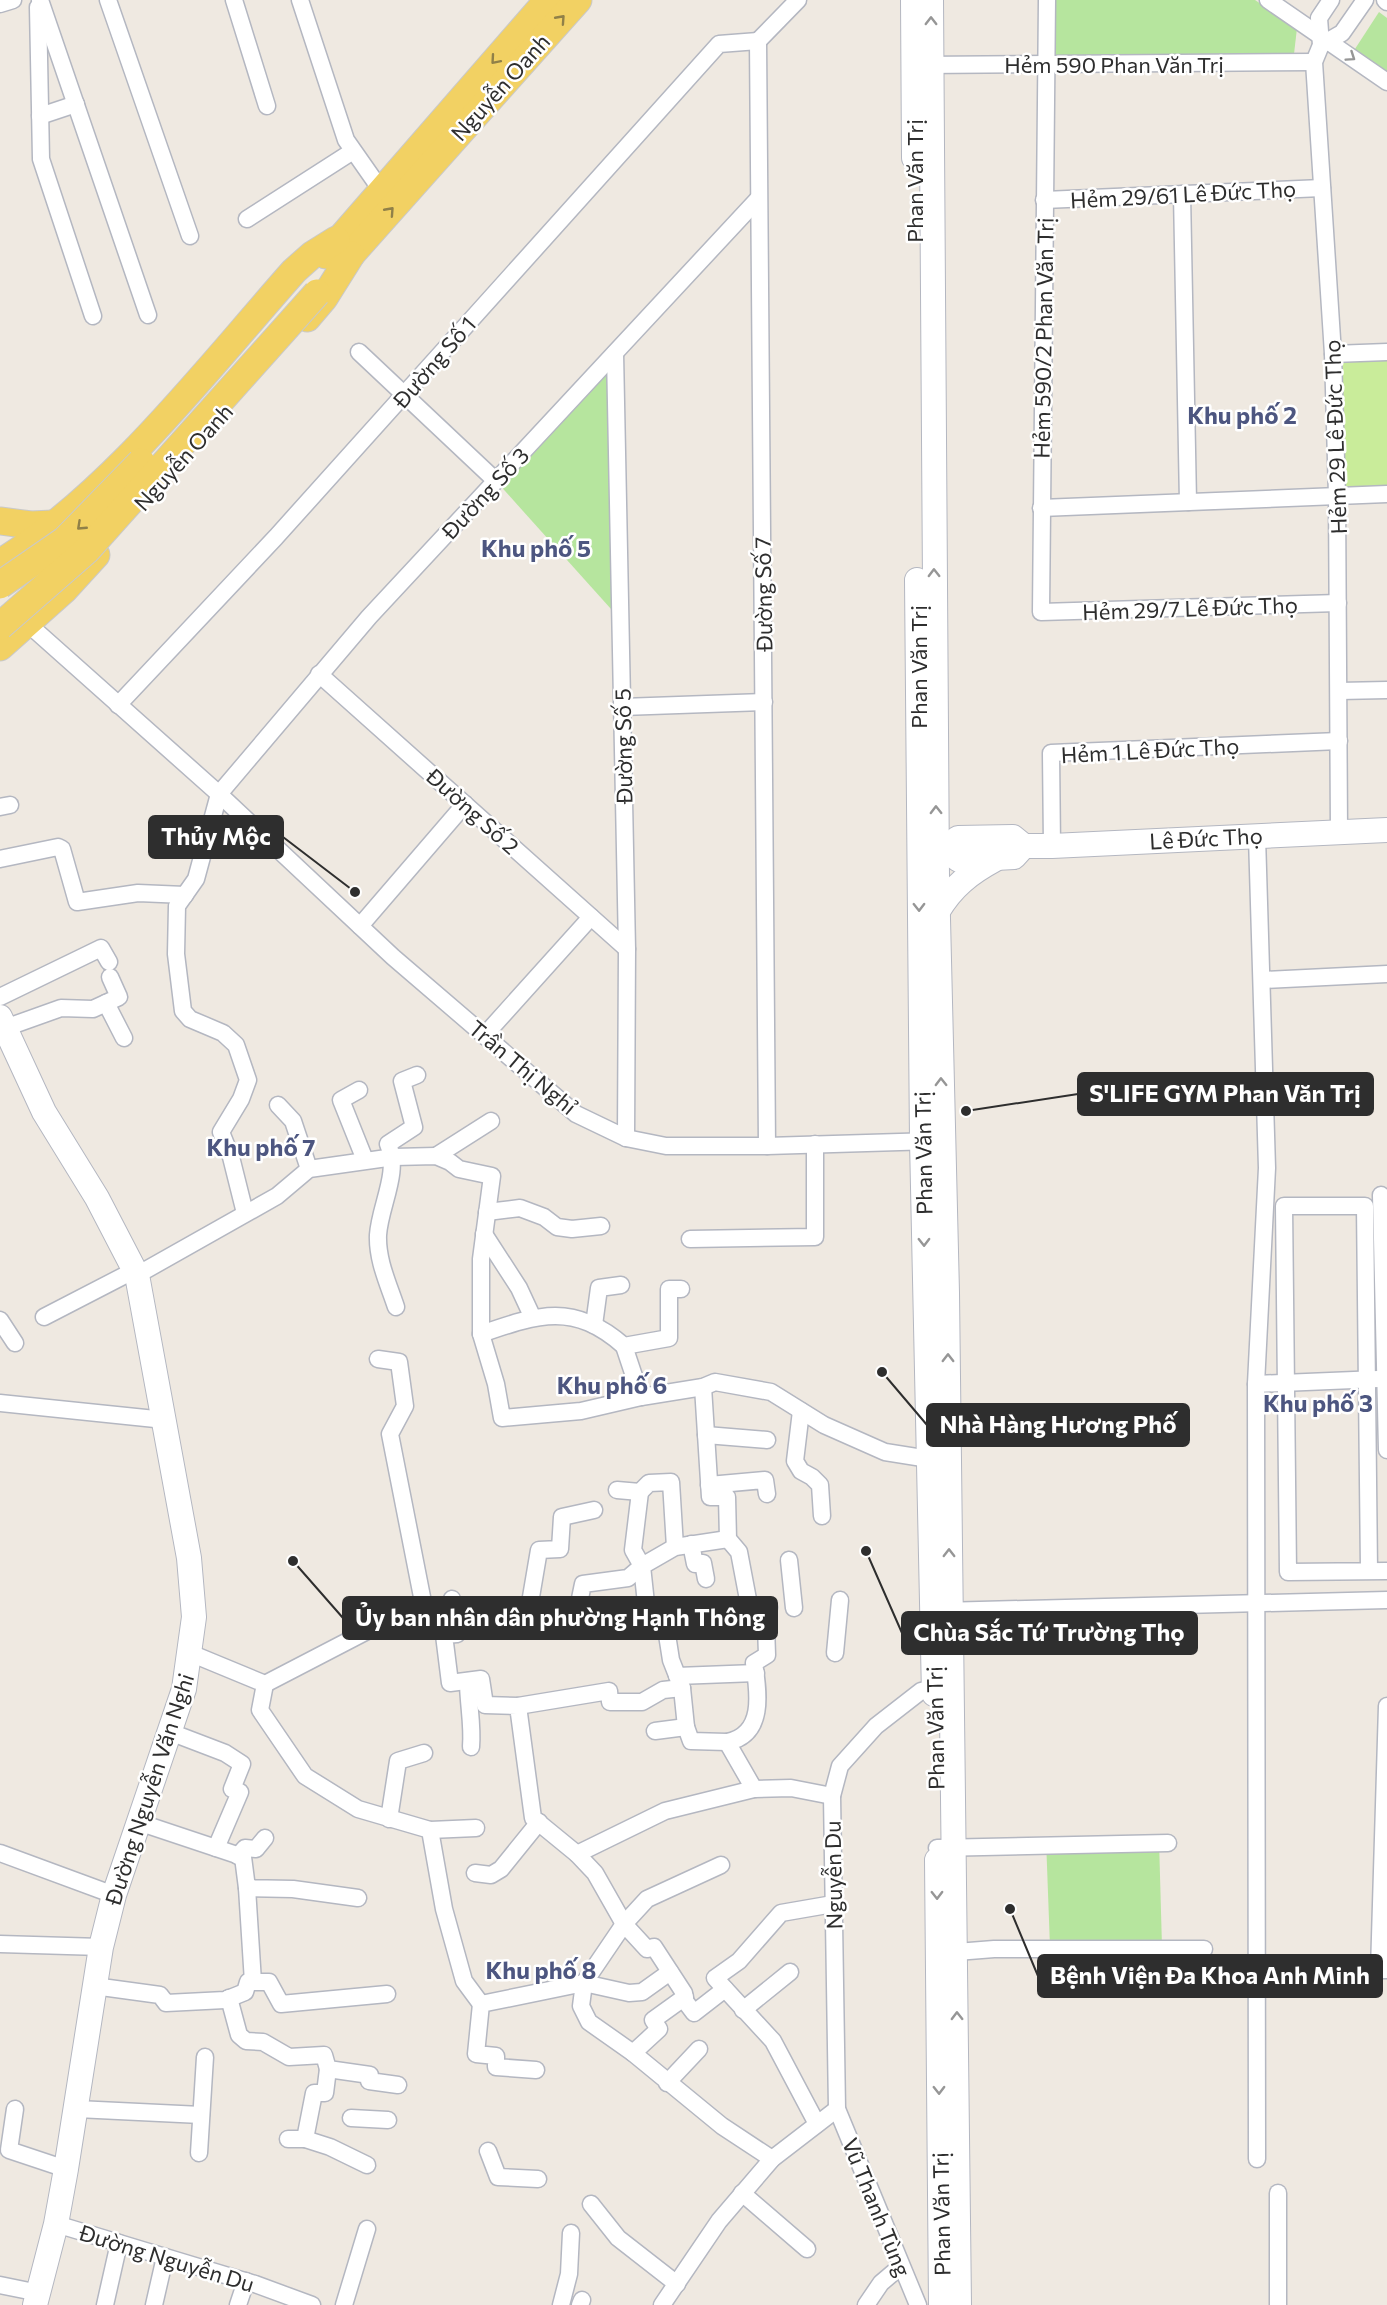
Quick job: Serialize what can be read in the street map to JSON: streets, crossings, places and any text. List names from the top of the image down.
{
  "streets": {
    "main road": [
      "Nguyễn Oanh",
      "Phan Văn Trị",
      "Lê Đức Thọ",
      "Đường Nguyễn Văn Nghi"
    ],
    "street": [
      "Hẻm 590 Phan Văn Trị",
      "Hẻm 29/61 Lê Đức Thọ",
      "Hẻm 590/2 Phan Văn Trị",
      "Đường Số 1",
      "Hẻm 29 Lê Đức Thọ",
      "Đường Số 3",
      "Đường Số 7",
      "Hẻm 29/7 Lê Đức Thọ",
      "Đường Số 5",
      "Hẻm 1 Lê Đức Thọ",
      "Đường Số 2",
      "Trần Thị Nghỉ",
      "Nguyễn Du",
      "Vũ Thanh Tùng",
      "Đường Nguyễn Du"
    ]
  },
  "crossings": [
    ["Hẻm 590 Phan Văn Trị", "Phan Văn Trị"],
    ["Hẻm 590 Phan Văn Trị", "Hẻm 590/2 Phan Văn Trị"],
    ["Hẻm 590 Phan Văn Trị", "Hẻm 29 Lê Đức Thọ"],
    ["Phan Văn Trị", "Lê Đức Thọ"],
    ["Phan Văn Trị", "Trần Thị Nghỉ"],
    ["Phan Văn Trị", "Nguyễn Du"],
    ["Hẻm 29/61 Lê Đức Thọ", "Hẻm 590/2 Phan Văn Trị"],
    ["Hẻm 29/61 Lê Đức Thọ", "Hẻm 29 Lê Đức Thọ"],
    ["Hẻm 590/2 Phan Văn Trị", "Hẻm 29/7 Lê Đức Thọ"],
    ["Đường Số 1", "Đường Số 7"],
    ["Đường Số 1", "Trần Thị Nghỉ"],
    ["Hẻm 29 Lê Đức Thọ", "Hẻm 29/7 Lê Đức Thọ"],
    ["Hẻm 29 Lê Đức Thọ", "Hẻm 1 Lê Đức Thọ"],
    ["Hẻm 29 Lê Đức Thọ", "Lê Đức Thọ"],
    ["Đường Số 3", "Đường Số 7"],
    ["Đường Số 3", "Đường Số 5"],
    ["Đường Số 3", "Đường Số 2"],
    ["Đường Số 3", "Trần Thị Nghỉ"],
    ["Đường Số 7", "Trần Thị Nghỉ"],
    ["Đường Số 5", "Đường Số 2"],
    ["Đường Số 5", "Trần Thị Nghỉ"],
    ["Hẻm 1 Lê Đức Thọ", "Lê Đức Thọ"],
    ["Đường Nguyễn Văn Nghi", "Đường Nguyễn Du"],
    ["Nguyễn Du", "Vũ Thanh Tùng"]
  ],
  "districts": [
    "Khu phố 2",
    "Khu phố 5",
    "Khu phố 7",
    "Khu phố 6",
    "Khu phố 3",
    "Khu phố 8"
  ],
  "places": [
    "Thủy Mộc",
    "S'LIFE GYM Phan Văn Trị",
    "Nhà Hàng Hương Phố",
    "Chùa Sắc Tứ Trường Thọ",
    "Ủy ban nhân dân phường Hạnh Thông",
    "Bệnh Viện Đa Khoa Anh Minh"
  ]
}
